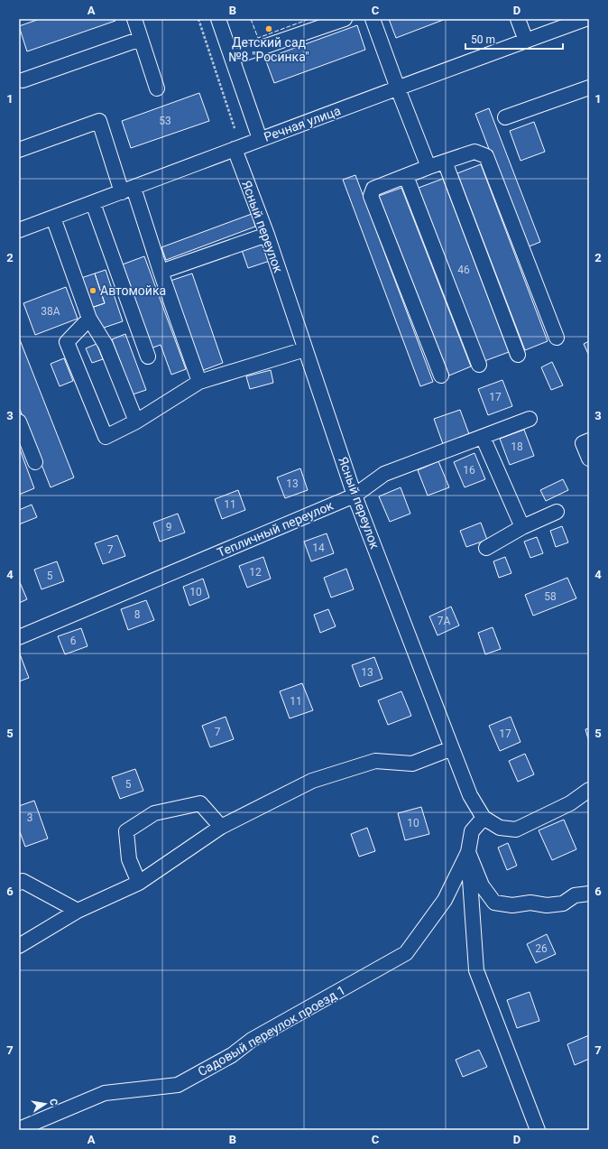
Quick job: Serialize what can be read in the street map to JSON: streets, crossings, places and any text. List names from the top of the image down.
{
  "streets": {
    "street": [
      "Речная улица",
      "Ясный переулок",
      "Тепличный переулок",
      "Садовый переулок проезд 1"
    ]
  },
  "crossings": [
    ["Речная улица", "Ясный переулок"],
    ["Ясный переулок", "Тепличный переулок"]
  ],
  "places": ["Детский сад №8 \"Росинка\"", "Автомойка"],
  "house_numbers": [
    "53",
    "46",
    "38А",
    "17",
    "18",
    "16",
    "13",
    "11",
    "9",
    "14",
    "7",
    "12",
    "5",
    "10",
    "58",
    "8",
    "7А",
    "6",
    "13",
    "11",
    "7",
    "17",
    "5",
    "3",
    "10",
    "26"
  ],
  "scale_bar": "50 m",
  "north": "right",
  "grid": {
    "columns": [
      "A",
      "B",
      "C",
      "D"
    ],
    "rows": [
      "1",
      "2",
      "3",
      "4",
      "5",
      "6",
      "7"
    ]
  }
}
